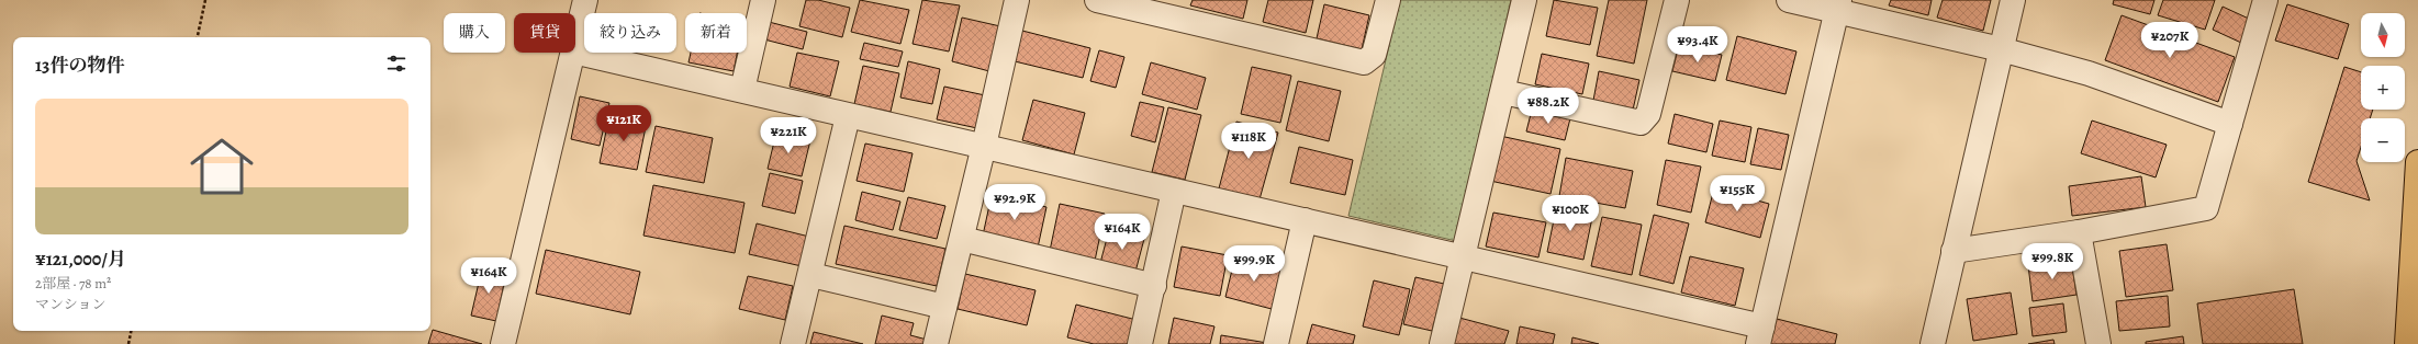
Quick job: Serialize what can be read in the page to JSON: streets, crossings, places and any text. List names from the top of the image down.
{
  "north": "bottom",
  "page": {
    "map_buttons": ["+", "−"],
    "chip": [
      "購入",
      "賃貸",
      "絞り込み",
      "新着"
    ],
    "price": [
      "¥207K",
      "¥93.4K",
      "¥88.2K",
      "¥121K",
      "¥221K",
      "¥118K",
      "¥155K",
      "¥92.9K",
      "¥100K",
      "¥164K",
      "¥99.8K",
      "¥99.9K",
      "¥164K"
    ],
    "heading": "13件の物件",
    "list": [
      {
        "name": "¥121,000/月",
        "note": "2部屋 · 78 m² · マンション"
      }
    ]
  }
}
